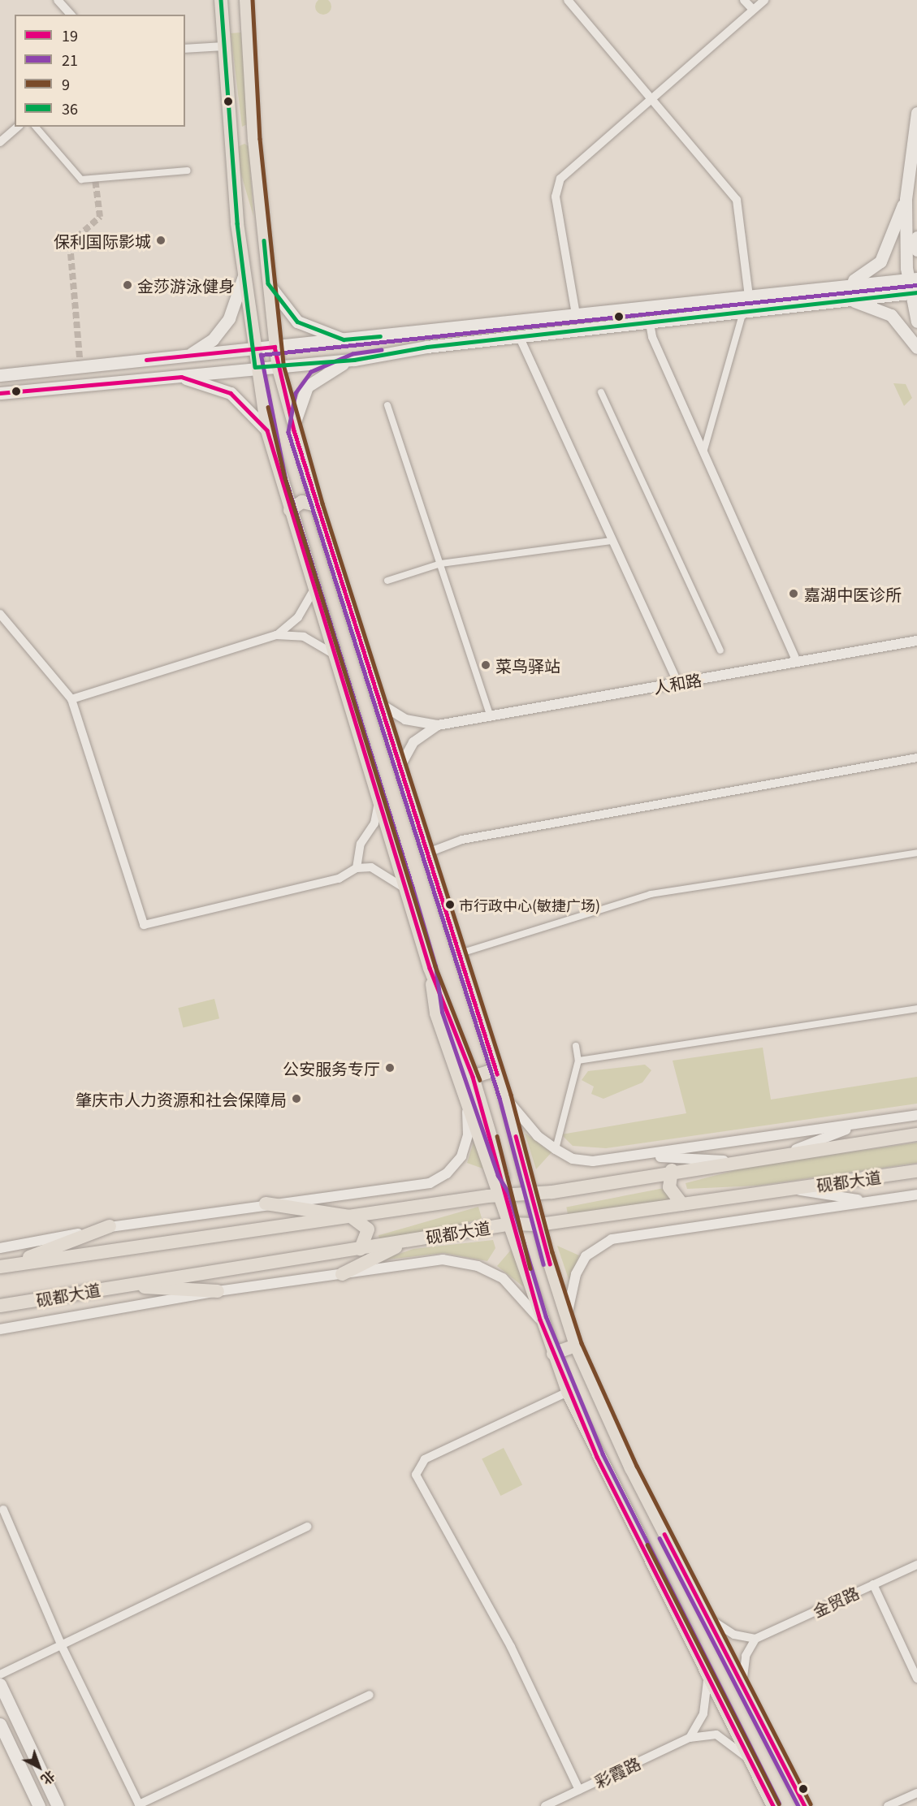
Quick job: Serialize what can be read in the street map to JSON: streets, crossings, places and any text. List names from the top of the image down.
{
  "streets": {
    "main road": ["砚都大道"],
    "street": ["人和路", "金贸路", "彩霞路"]
  },
  "places": [
    "保利国际影城",
    "金莎游泳健身",
    "嘉湖中医诊所",
    "菜鸟驿站",
    "市行政中心(敏捷广场)",
    "公安服务专厅",
    "肇庆市人力资源和社会保障局"
  ],
  "lines": [
    "transit line 9",
    "transit line 36",
    "transit line 21",
    "transit line 19"
  ],
  "legend": [
    "19",
    "21",
    "9",
    "36"
  ],
  "north": "bottom right"
}
